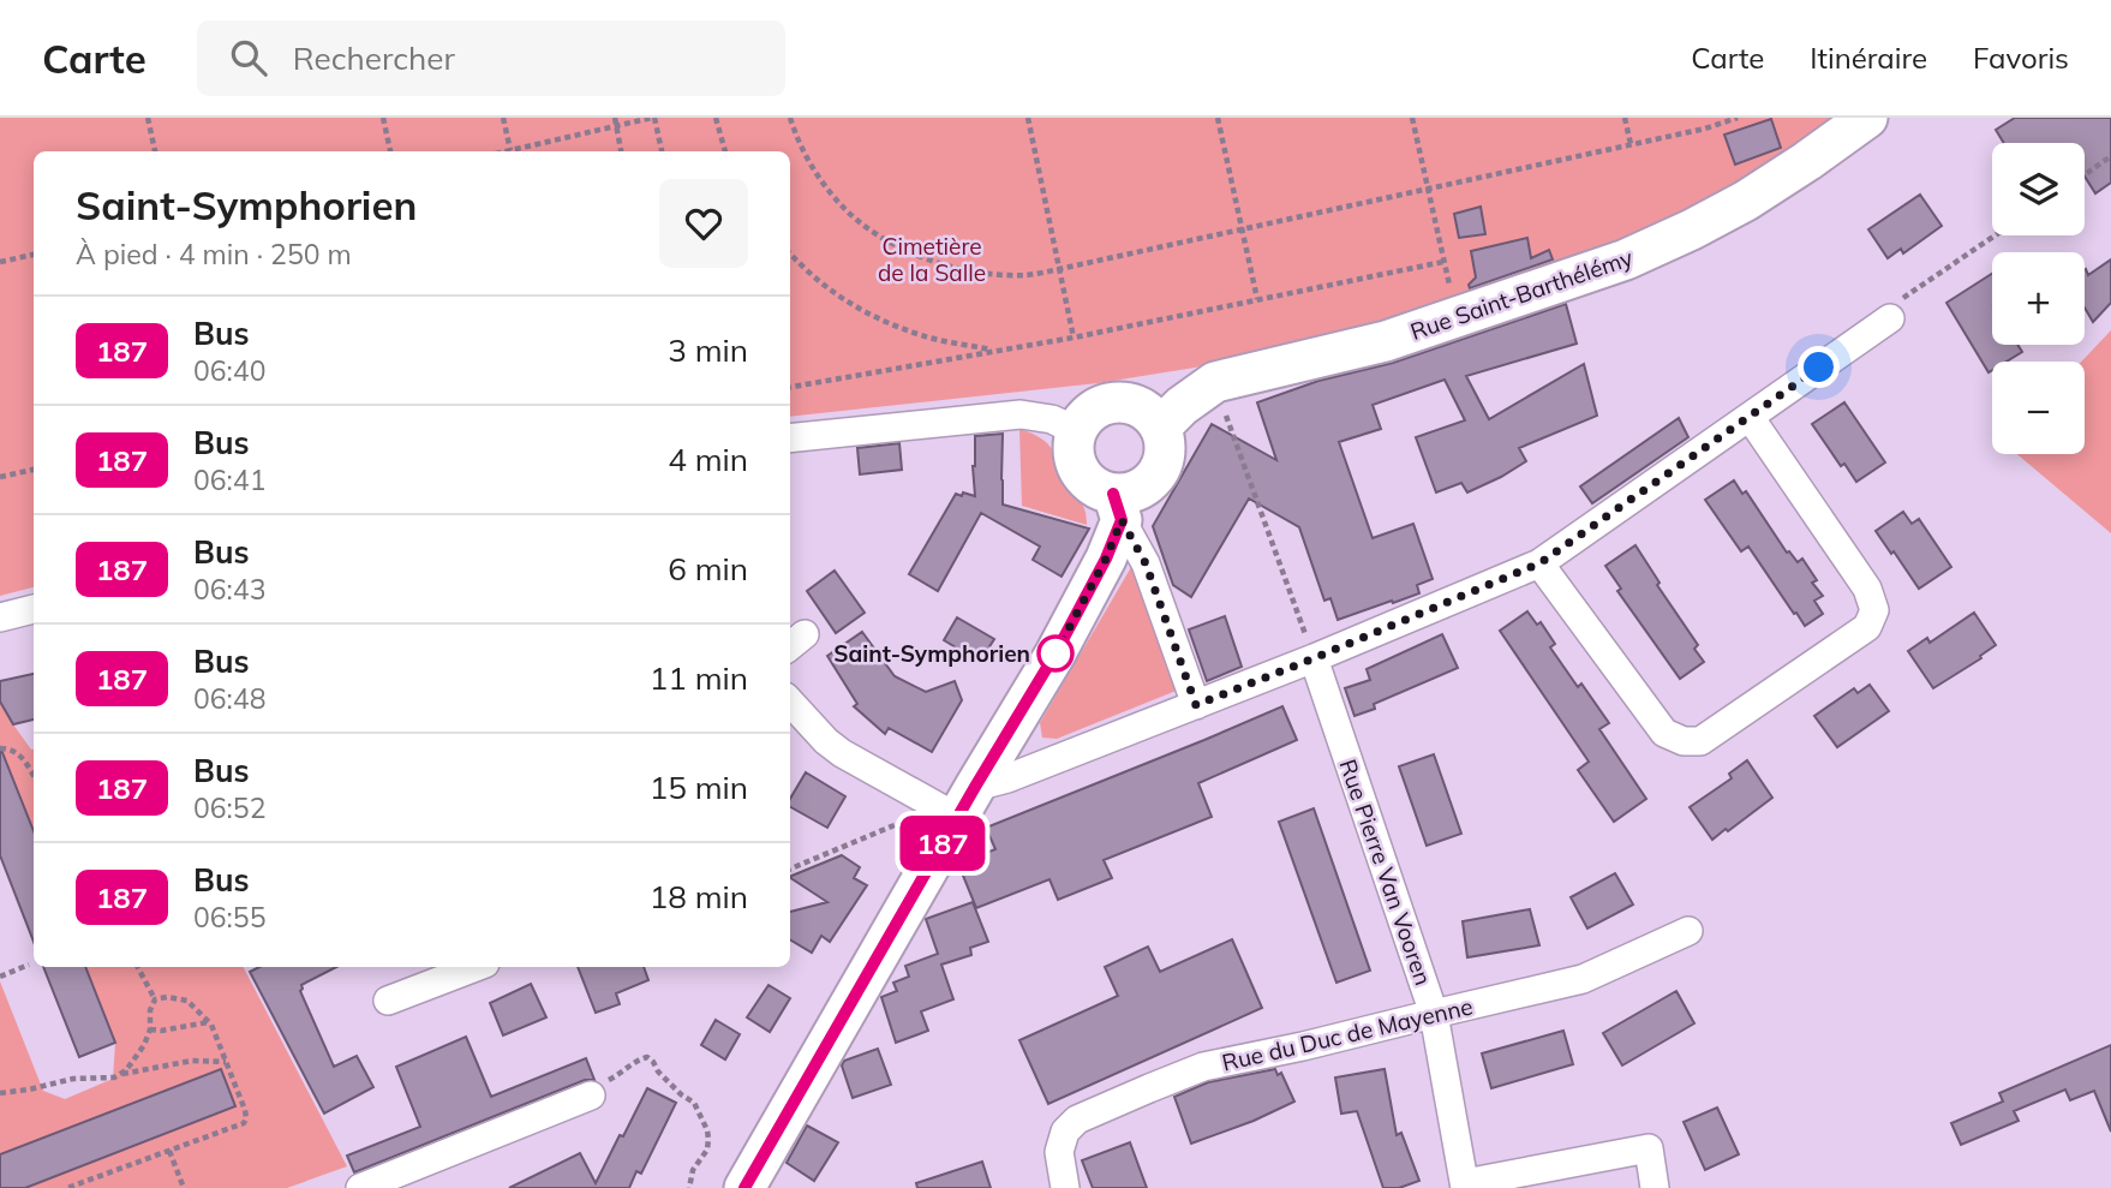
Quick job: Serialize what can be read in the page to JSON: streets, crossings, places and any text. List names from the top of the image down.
{
  "streets": {
    "street": ["Rue Saint-Barthélémy", "Rue Pierre Van Vooren", "Rue du Duc de Mayenne"]
  },
  "crossings": [
    ["Rue Pierre Van Vooren", "Rue du Duc de Mayenne"]
  ],
  "parks": ["Cimetière de la Salle"],
  "places": ["Saint-Symphorien"],
  "lines": ["bus line 187"],
  "page": {
    "header": "Carte",
    "search": "Rechercher",
    "nav": ["Carte", "Itinéraire", "Favoris"],
    "on_map": "187",
    "map_buttons": ["+", "−"],
    "heading": ["Saint-Symphorien", "À pied · 4 min · 250 m"],
    "list": [
      {
        "mark": "187",
        "name": "Bus",
        "note": "06:40",
        "value": "3 min"
      },
      {
        "mark": "187",
        "name": "Bus",
        "note": "06:41",
        "value": "4 min"
      },
      {
        "mark": "187",
        "name": "Bus",
        "note": "06:43",
        "value": "6 min"
      },
      {
        "mark": "187",
        "name": "Bus",
        "note": "06:48",
        "value": "11 min"
      },
      {
        "mark": "187",
        "name": "Bus",
        "note": "06:52",
        "value": "15 min"
      },
      {
        "mark": "187",
        "name": "Bus",
        "note": "06:55",
        "value": "18 min"
      }
    ]
  }
}
